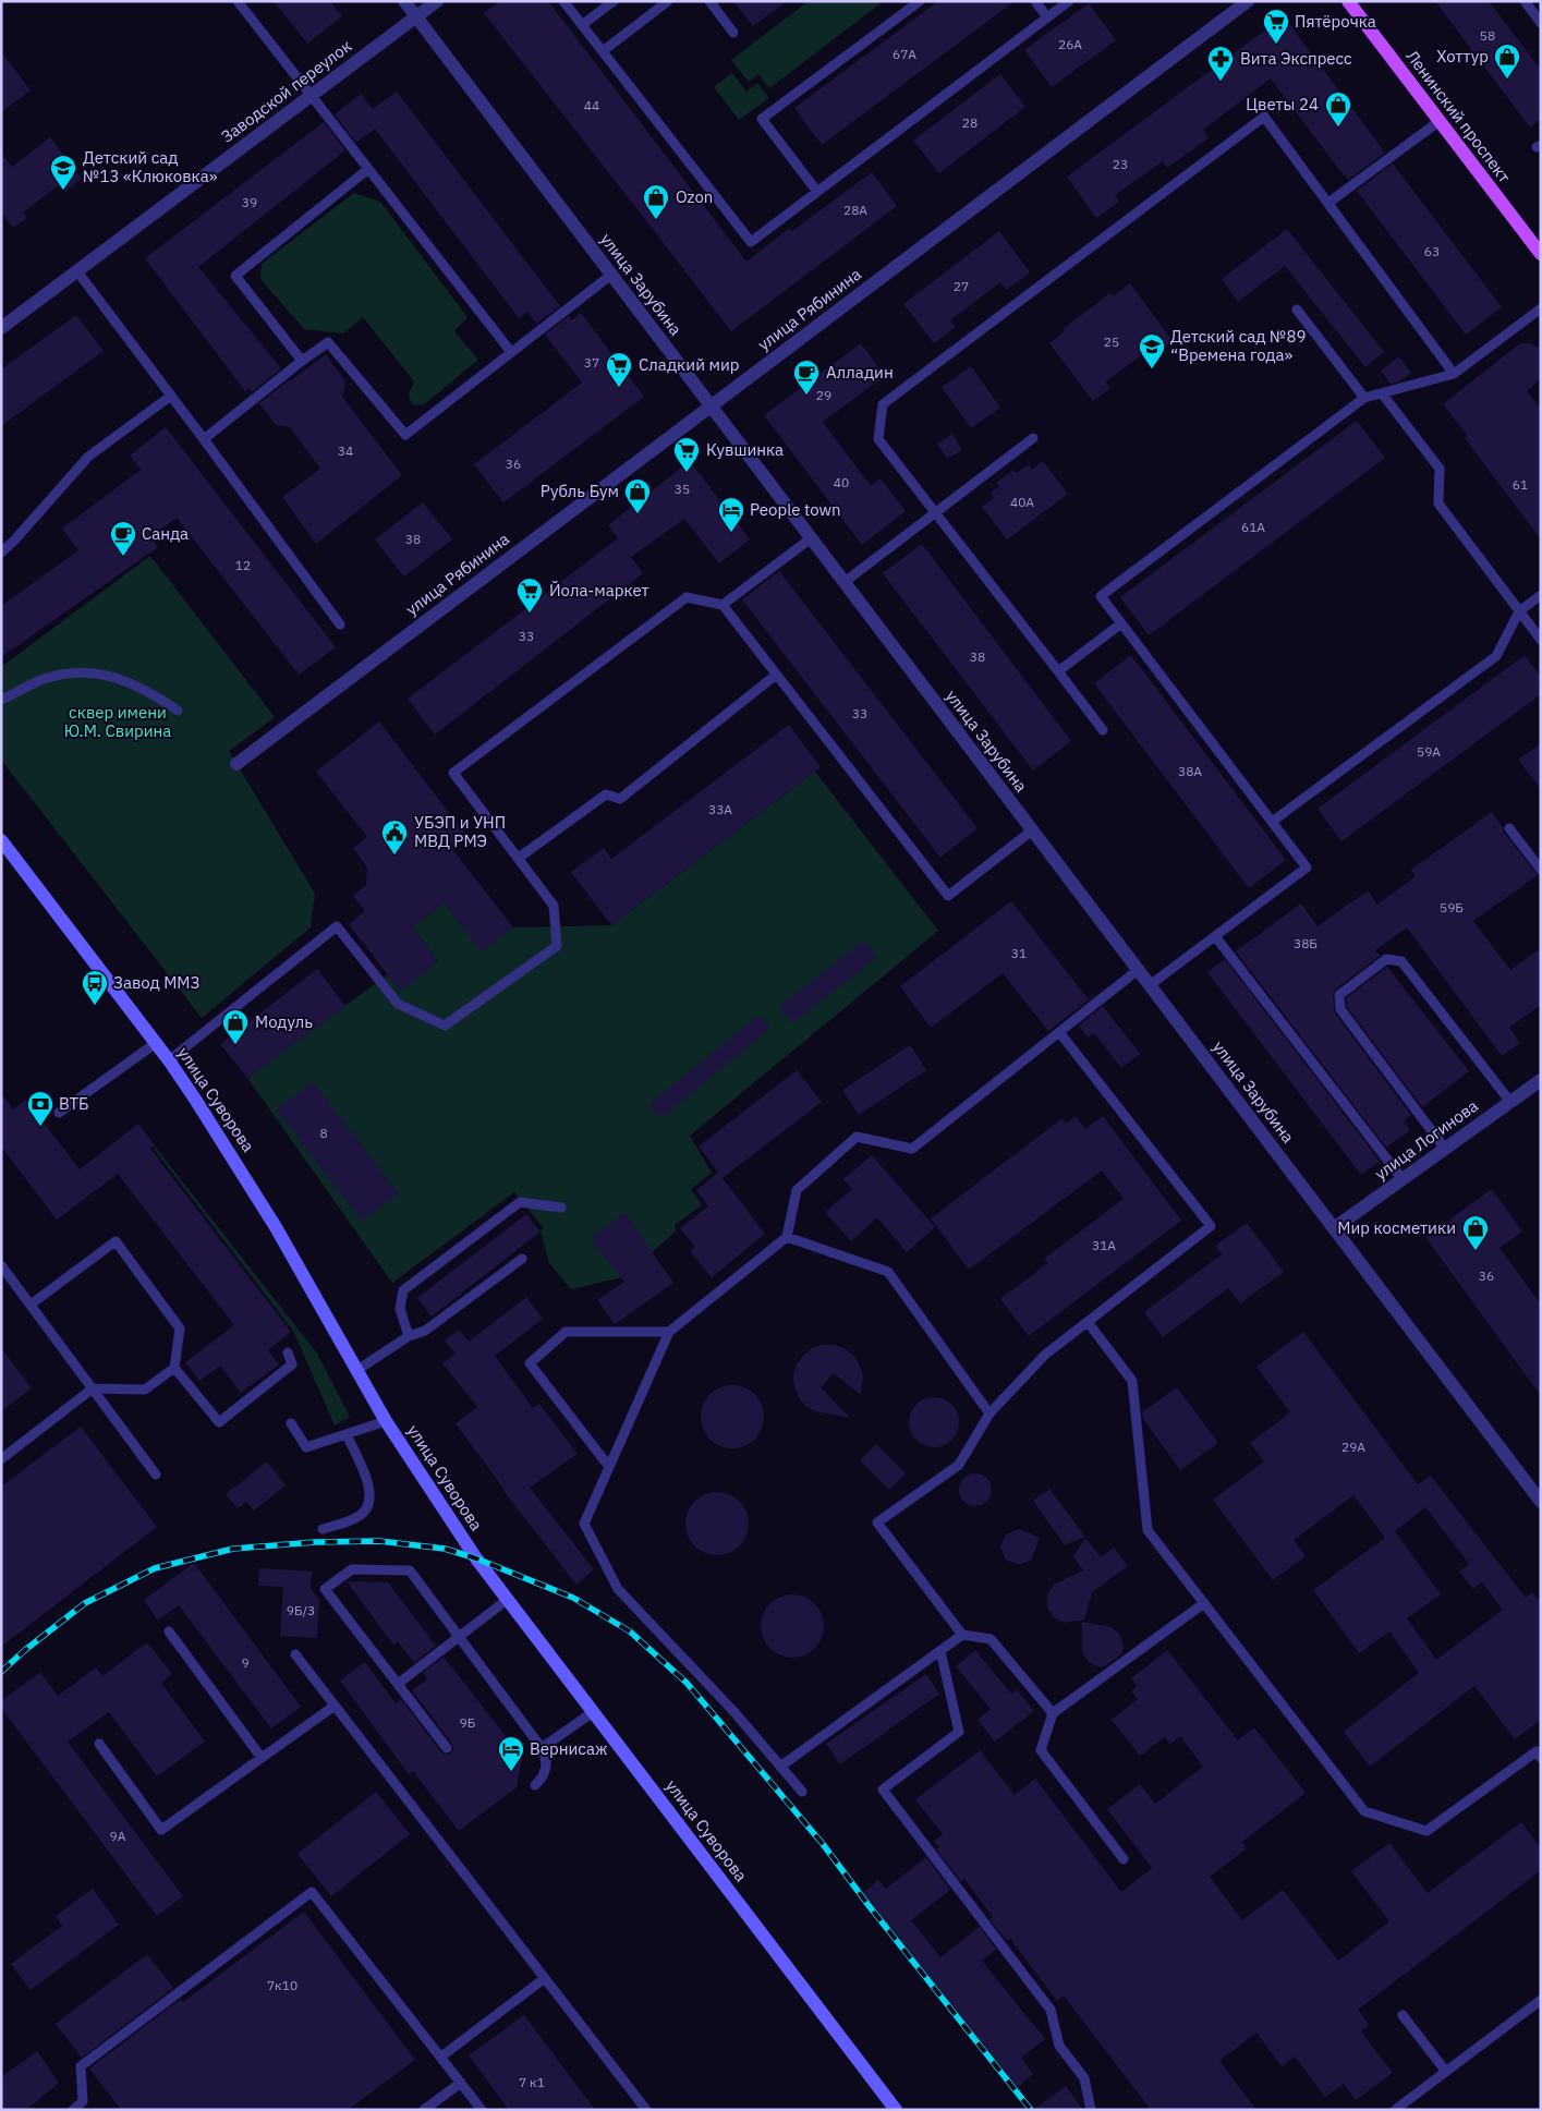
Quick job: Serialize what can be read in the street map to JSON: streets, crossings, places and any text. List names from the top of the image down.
{
  "streets": {
    "main road": ["Ленинский проспект", "улица Суворова"],
    "street": [
      "Заводской переулок",
      "улица Зарубина",
      "улица Рябинина",
      "улица Логинова"
    ]
  },
  "crossings": [
    ["Заводской переулок", "улица Зарубина"],
    ["улица Зарубина", "улица Рябинина"],
    ["улица Зарубина", "улица Логинова"]
  ],
  "parks": ["сквер имени Ю.М. Свирина"],
  "places": {
    "supermarket": [
      "Пятёрочка",
      "Сладкий мир",
      "Кувшинка",
      "Йола-маркет"
    ],
    "shop": [
      "Хоттур",
      "Цветы 24",
      "Ozon",
      "Рубль Бум",
      "Модуль",
      "Мир косметики"
    ],
    "pharmacy": ["Вита Экспресс"],
    "school or university": ["Детский сад №13 «Клюковка»", "Детский сад №89 “Времена года»"],
    "cafe": ["Алладин", "Санда"],
    "hotel": ["People town", "Вернисаж"],
    "public building": ["УБЭП и УНП МВД РМЭ"],
    "bus stop": ["Завод ММЗ"],
    "bank": ["ВТБ"]
  },
  "house_numbers": [
    "58",
    "26А",
    "67А",
    "44",
    "28",
    "23",
    "39",
    "28А",
    "63",
    "27",
    "25",
    "37",
    "29",
    "34",
    "36",
    "40",
    "61",
    "35",
    "40А",
    "61А",
    "38",
    "12",
    "33",
    "38",
    "33",
    "59А",
    "38А",
    "33А",
    "59Б",
    "38Б",
    "31",
    "8",
    "31А",
    "36",
    "29А",
    "9Б/3",
    "9",
    "9Б",
    "9А",
    "7к10",
    "7 к1"
  ]
}
